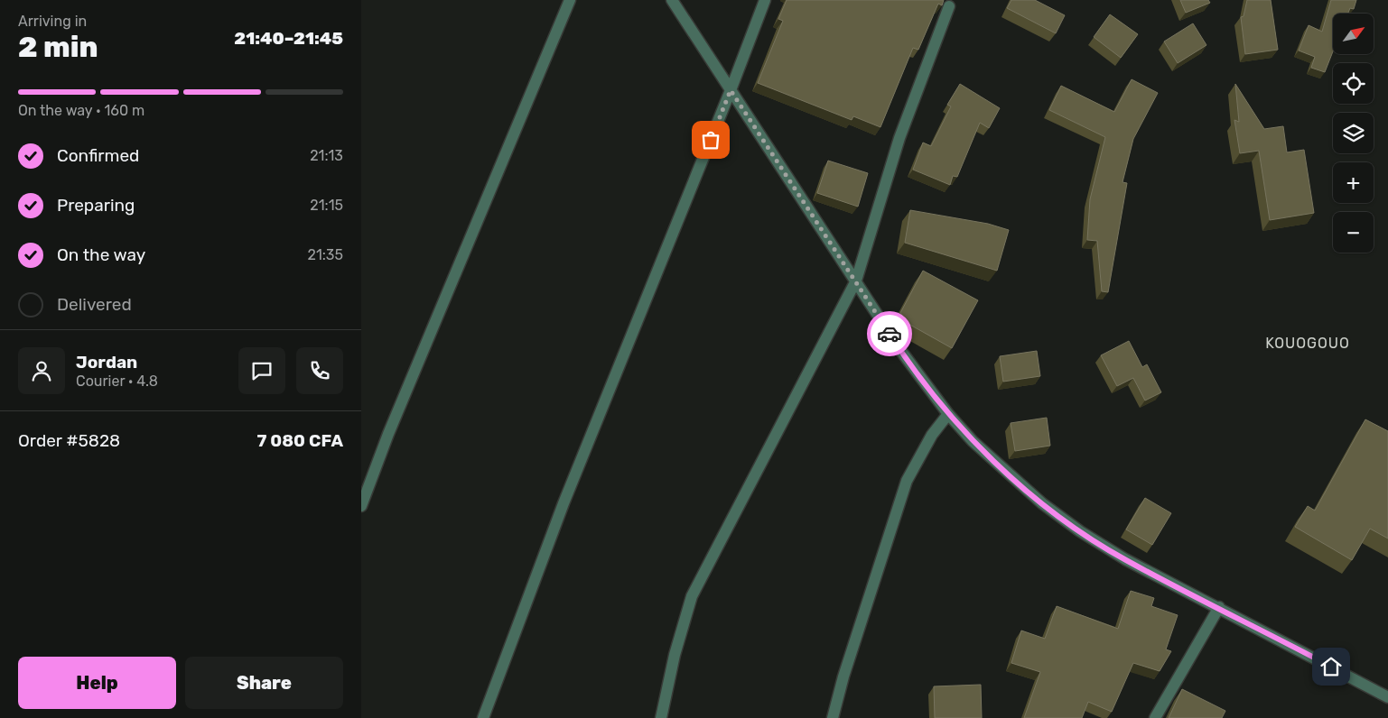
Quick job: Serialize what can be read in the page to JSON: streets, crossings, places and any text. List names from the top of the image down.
{
  "districts": ["KOUOGOUO"],
  "north": "top right",
  "page": {
    "heading": ["2 min", "Arriving in", "21:40–21:45"],
    "panel": [
      "Jordan",
      "Courier · 4.8",
      "Order #5828",
      "7 080 CFA"
    ],
    "map_buttons": ["+", "−"],
    "bar": "On the way · 160 m",
    "list": [
      ["Confirmed", "21:13"],
      ["Preparing", "21:15"],
      ["On the way", "21:35"],
      "Delivered"
    ],
    "buttons": ["Help", "Share"]
  }
}
